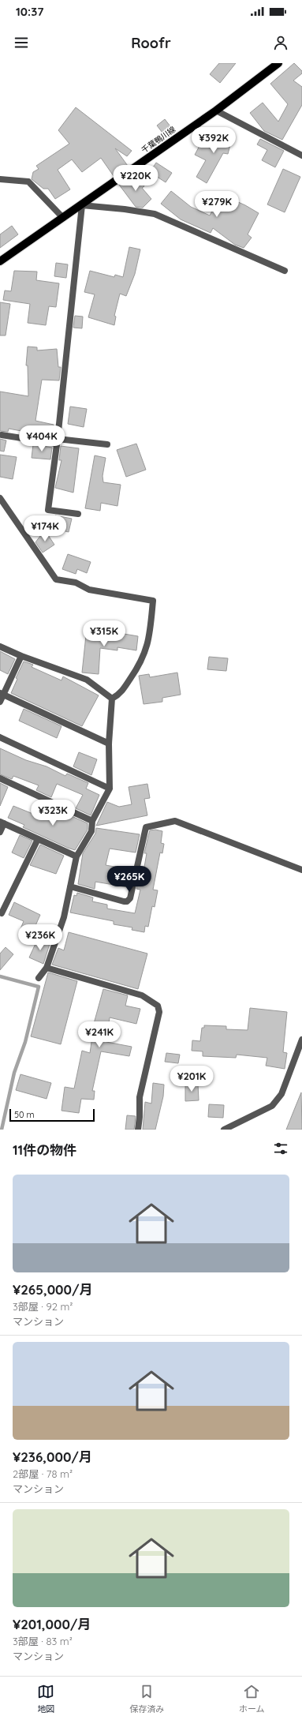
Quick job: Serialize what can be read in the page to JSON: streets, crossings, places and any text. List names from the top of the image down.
{
  "streets": {
    "main road": ["千葉鴨川線"]
  },
  "scale_bar": "50 m",
  "page": {
    "status": "10:37",
    "header": "Roofr",
    "price": [
      "¥392K",
      "¥220K",
      "¥279K",
      "¥404K",
      "¥174K",
      "¥315K",
      "¥323K",
      "¥265K",
      "¥236K",
      "¥241K",
      "¥201K"
    ],
    "scale": "50 m",
    "heading": "11件の物件",
    "list": [
      {
        "name": "¥265,000/月",
        "note": "3部屋 · 92 m² · マンション"
      },
      {
        "name": "¥236,000/月",
        "note": "2部屋 · 78 m² · マンション"
      },
      {
        "name": "¥201,000/月",
        "note": "3部屋 · 83 m² · マンション"
      }
    ],
    "tabs": ["地図", "保存済み", "ホーム"]
  }
}
